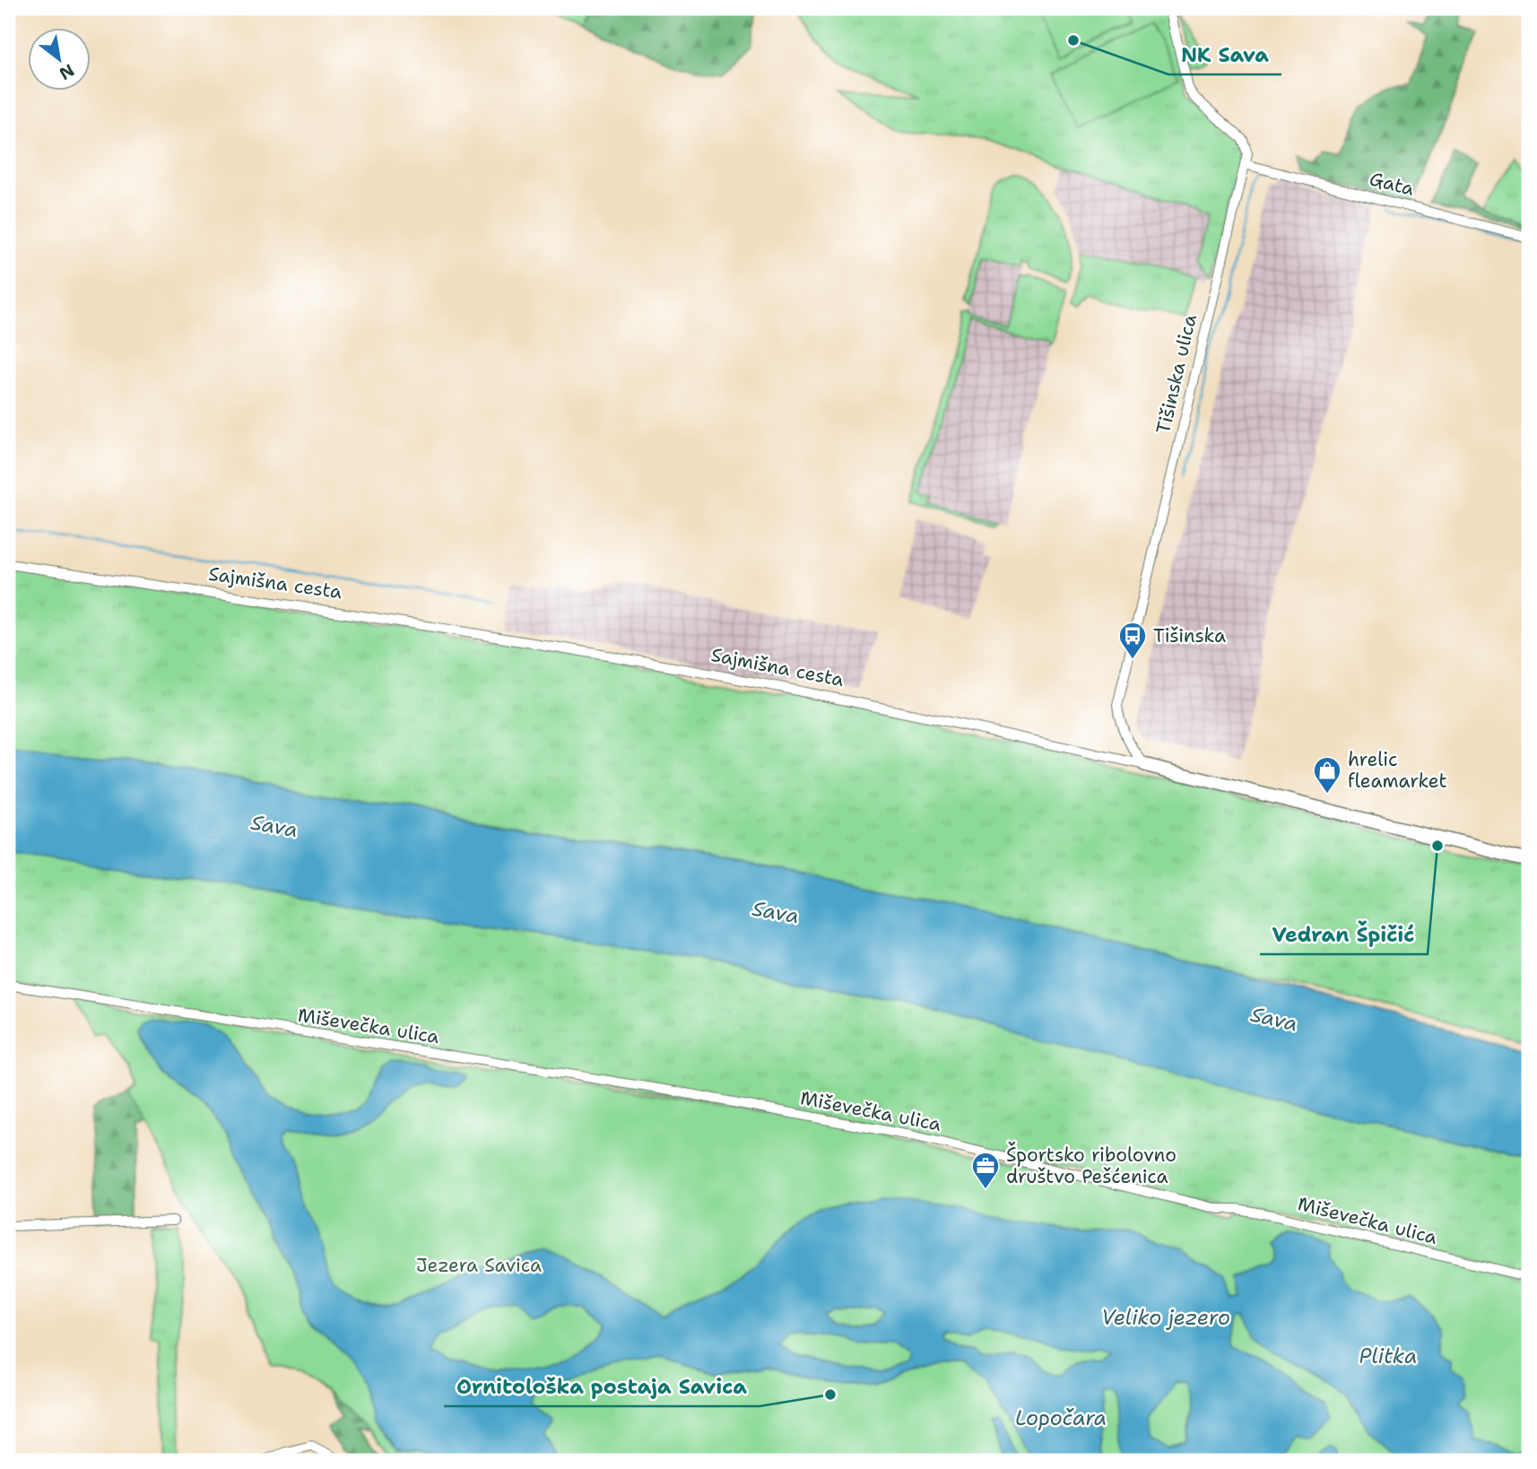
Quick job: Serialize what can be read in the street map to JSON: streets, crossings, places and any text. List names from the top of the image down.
{
  "streets": {
    "street": [
      "Gata",
      "Tišinska ulica",
      "Sajmišna cesta",
      "Miševečka ulica"
    ]
  },
  "crossings": [
    ["Gata", "Tišinska ulica"],
    ["Tišinska ulica", "Sajmišna cesta"]
  ],
  "water": [
    "Sava",
    "Veliko jezero",
    "Plitka",
    "Lopočara"
  ],
  "parks": ["Jezera Savica"],
  "places": {
    "other": ["NK Sava", "Vedran Špičić", "Ornitološka postaja Savica"],
    "bus stop": ["Tišinska"],
    "shop": ["hrelic fleamarket"],
    "office": ["Športsko ribolovno društvo Pešćenica"]
  },
  "north": "bottom right"
}
